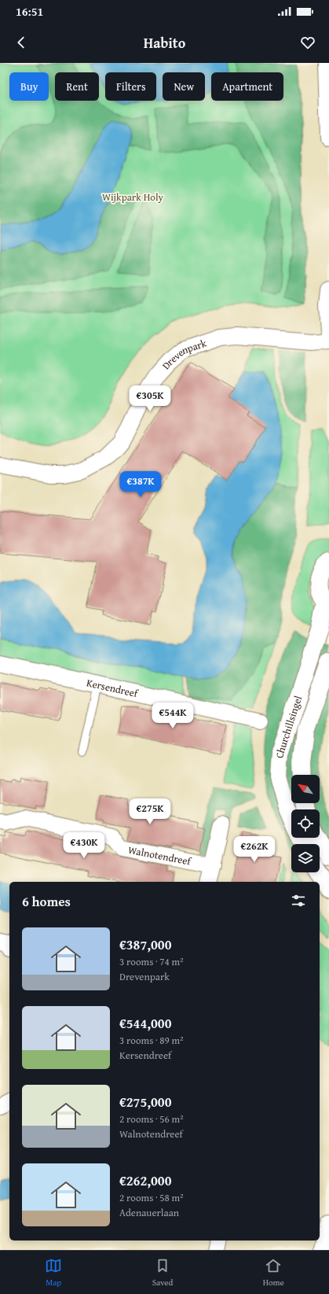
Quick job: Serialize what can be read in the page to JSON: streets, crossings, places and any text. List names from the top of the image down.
{
  "streets": {
    "street": [
      "Drevenpark",
      "Kersendreef",
      "Churchillsingel",
      "Walnotendreef"
    ]
  },
  "parks": ["Wijkpark Holy"],
  "north": "top left",
  "page": {
    "status": "16:51",
    "header": "Habito",
    "chip": [
      "Buy",
      "Rent",
      "Filters",
      "New",
      "Apartment"
    ],
    "price": [
      "€305K",
      "€387K",
      "€544K",
      "€275K",
      "€430K",
      "€262K"
    ],
    "heading": "6 homes",
    "list": [
      {
        "name": "€387,000",
        "note": "3 rooms · 74 m² · Drevenpark"
      },
      {
        "name": "€544,000",
        "note": "3 rooms · 89 m² · Kersendreef"
      },
      {
        "name": "€275,000",
        "note": "2 rooms · 56 m² · Walnotendreef"
      },
      {
        "name": "€262,000",
        "note": "2 rooms · 58 m² · Adenauerlaan"
      }
    ],
    "tabs": ["Map", "Saved", "Home"]
  }
}
